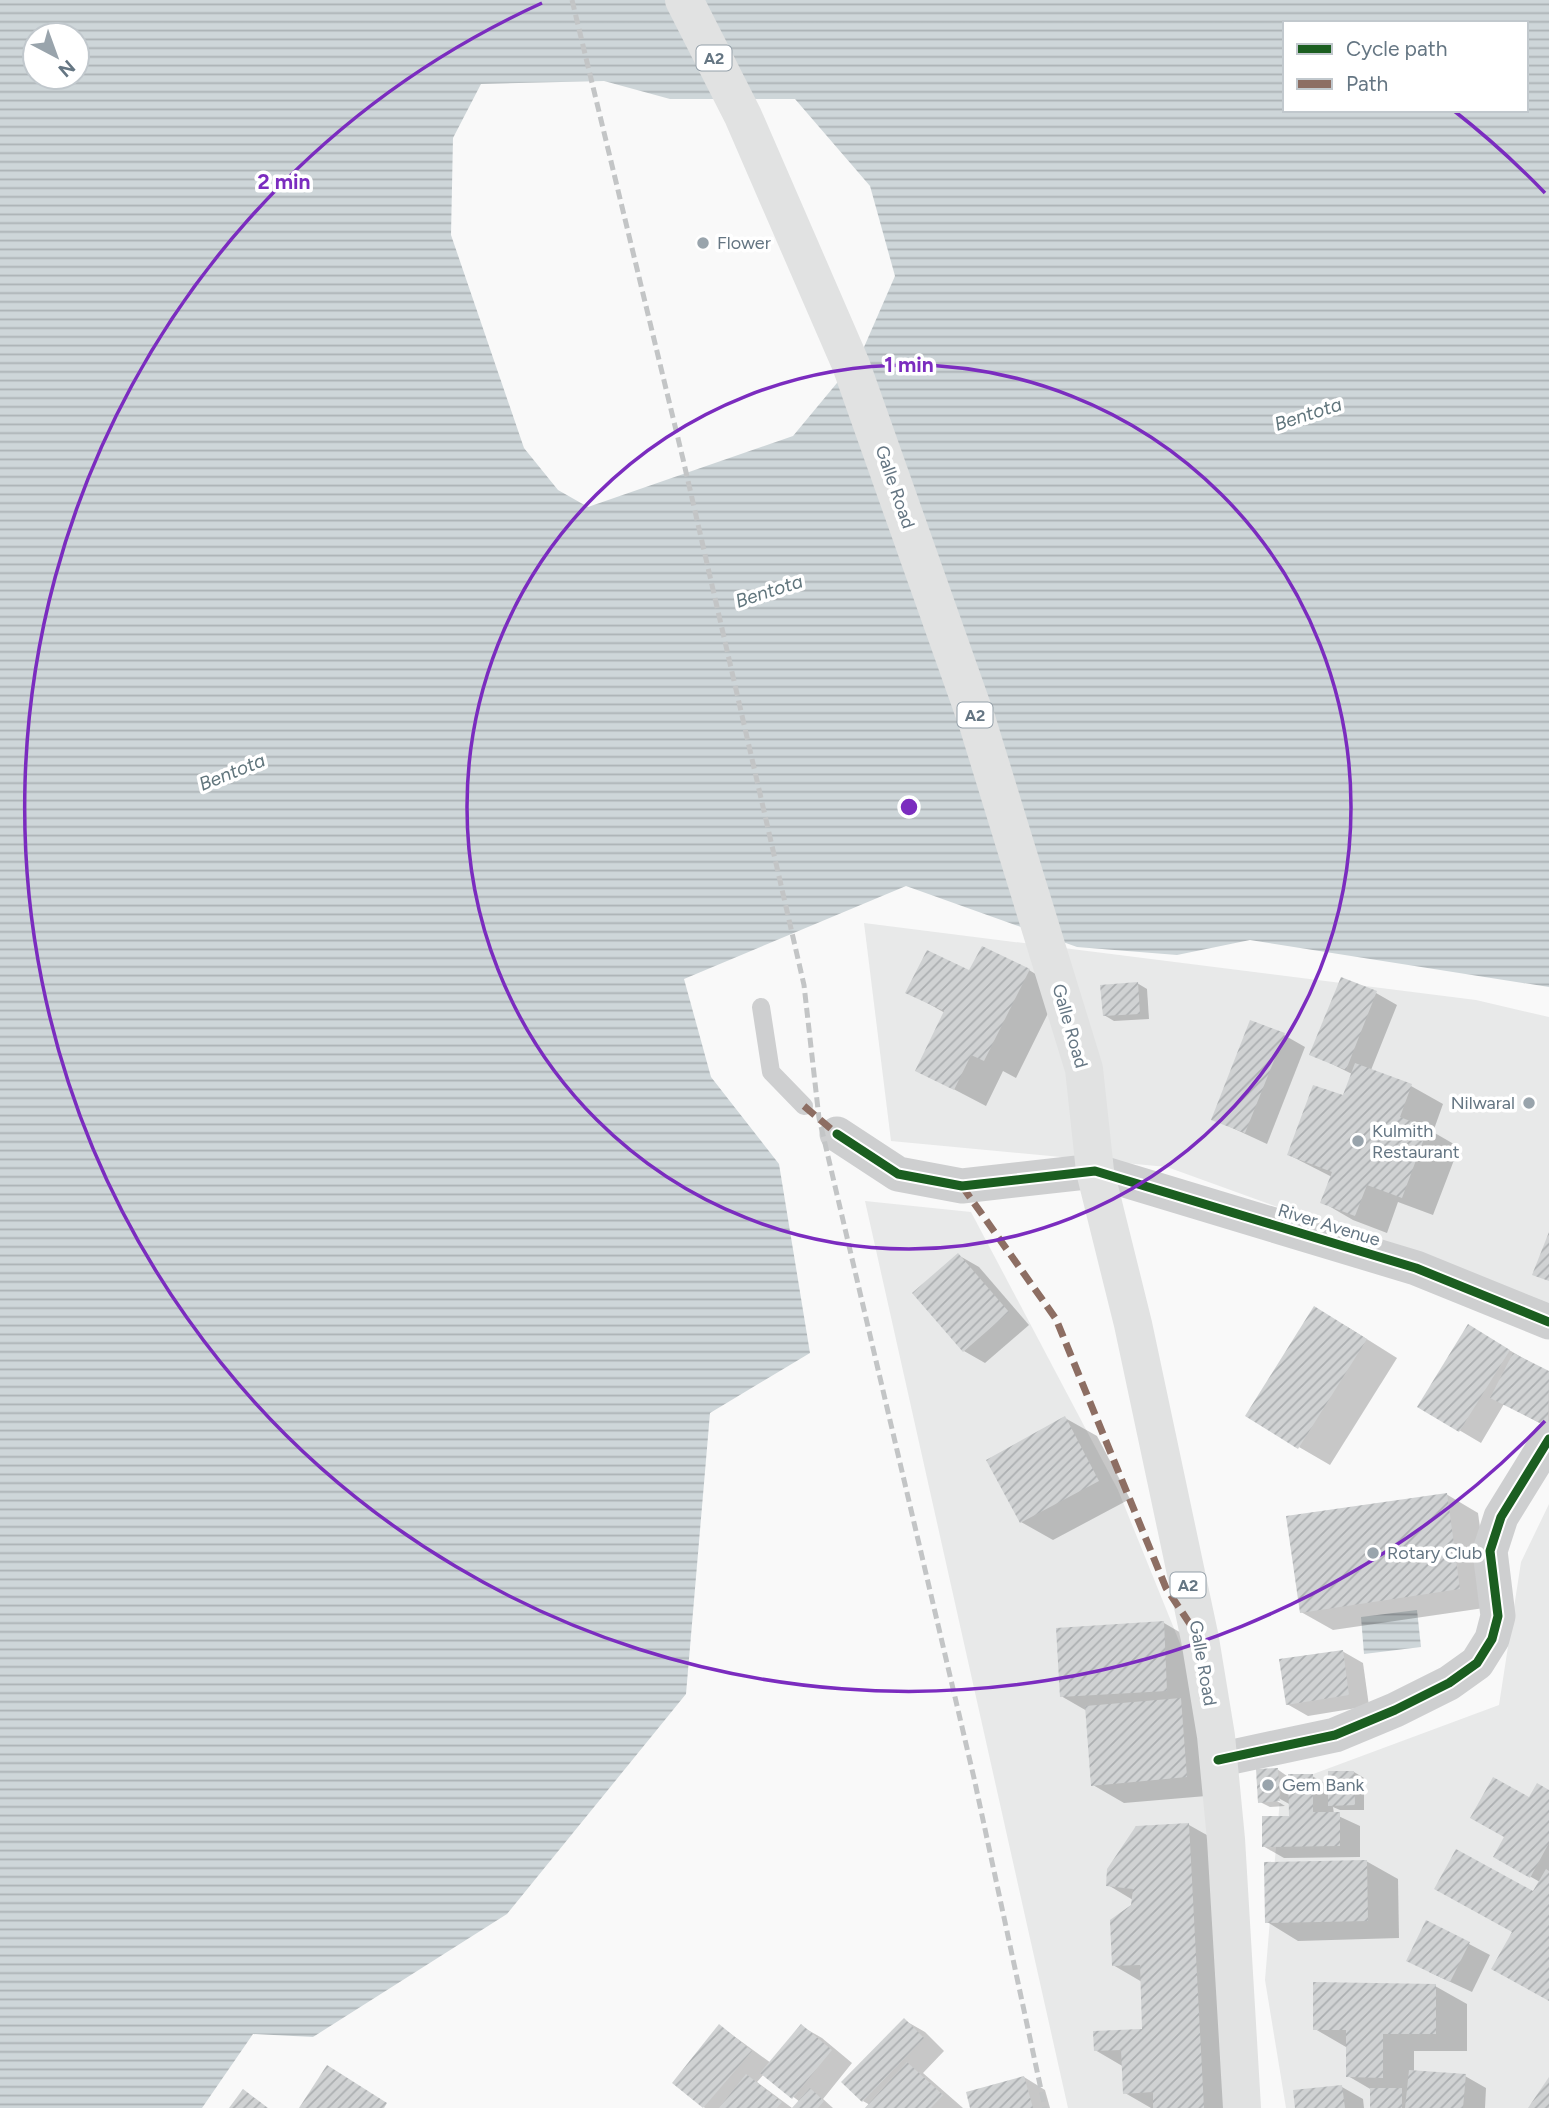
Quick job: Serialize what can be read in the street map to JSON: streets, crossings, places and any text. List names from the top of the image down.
{
  "streets": {
    "highway": ["A2", "Galle Road"],
    "street": ["River Avenue"]
  },
  "crossings": [
    ["Galle Road", "River Avenue"]
  ],
  "water": ["Bentota"],
  "places": [
    "Flower",
    "Nilwaral",
    "Kulmith Restaurant",
    "Rotary Club",
    "Gem Bank"
  ],
  "legend": ["Cycle path", "Path"],
  "north": "bottom right",
  "rings": ["2 min", "1 min"]
}
